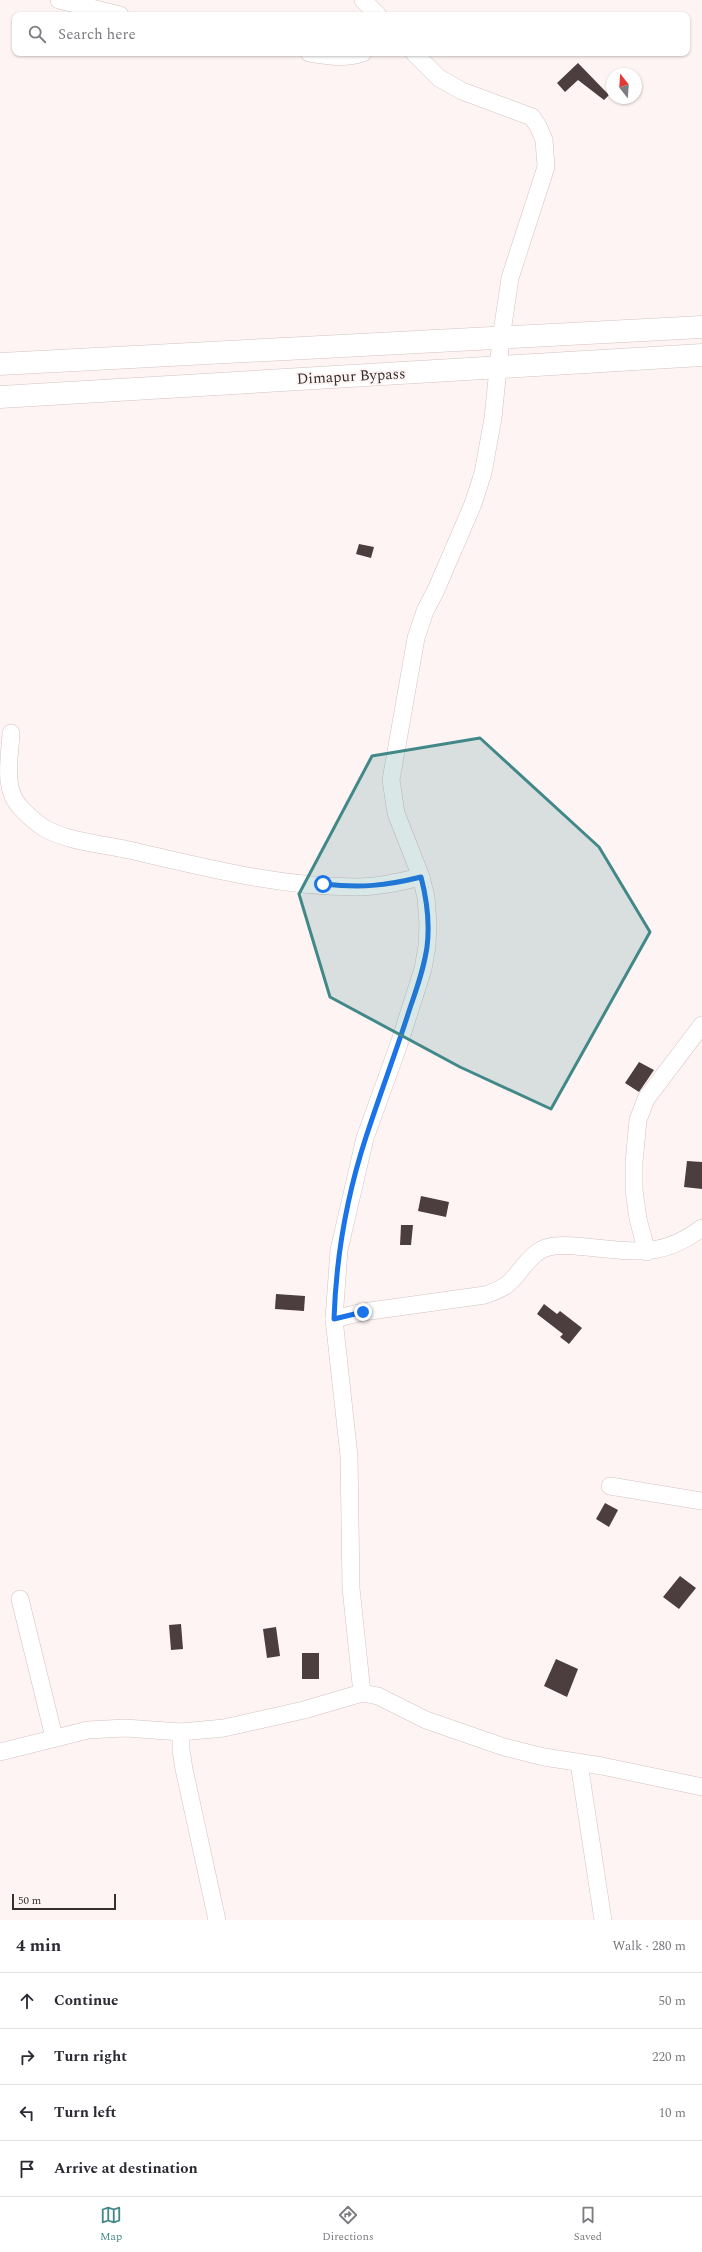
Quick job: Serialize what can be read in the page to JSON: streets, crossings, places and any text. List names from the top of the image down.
{
  "streets": {
    "highway": ["Dimapur Bypass"]
  },
  "scale_bar": "50 m",
  "north": "top",
  "page": {
    "search": "Search here",
    "scale": "50 m",
    "heading": ["4 min", "Walk · 280 m"],
    "list": [
      ["Continue", "50 m"],
      ["Turn right", "220 m"],
      ["Turn left", "10 m"],
      "Arrive at destination"
    ],
    "nav": ["Map", "Directions", "Saved"]
  }
}
